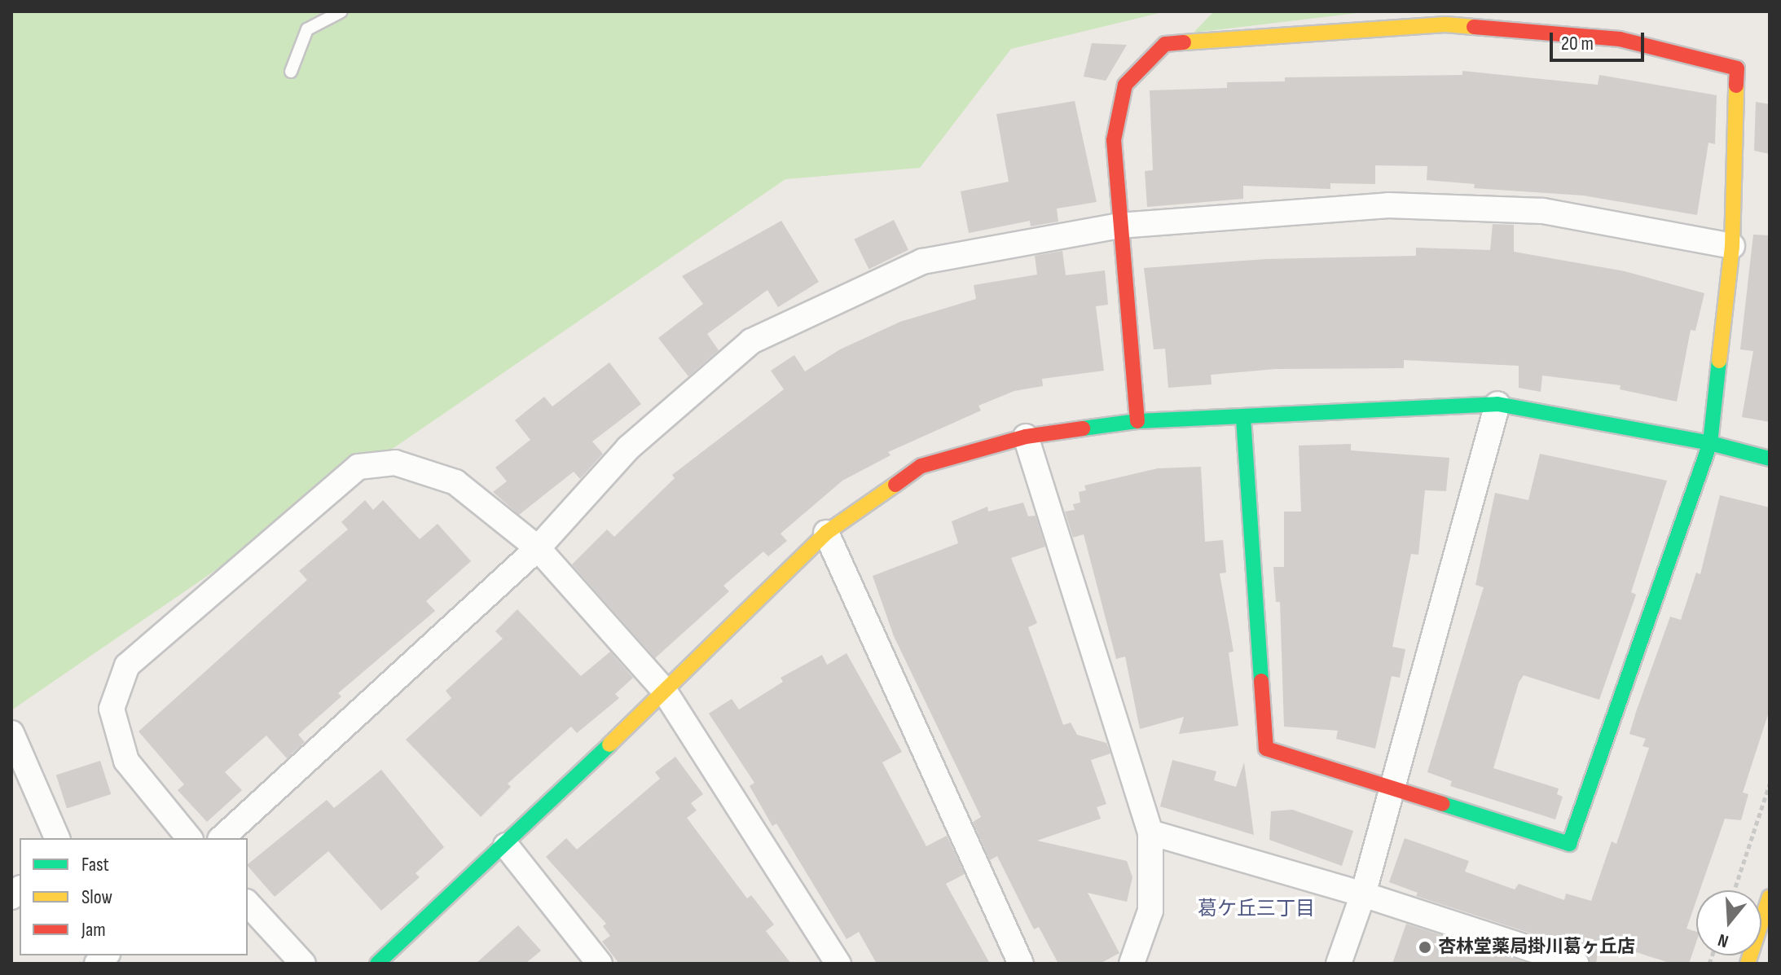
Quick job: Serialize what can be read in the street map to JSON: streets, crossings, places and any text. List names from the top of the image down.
{
  "districts": ["葛ケ丘三丁目"],
  "places": ["杏林堂薬局掛川葛ヶ丘店"],
  "legend": ["Fast", "Slow", "Jam"],
  "scale_bar": "20 m",
  "north": "bottom"
}
